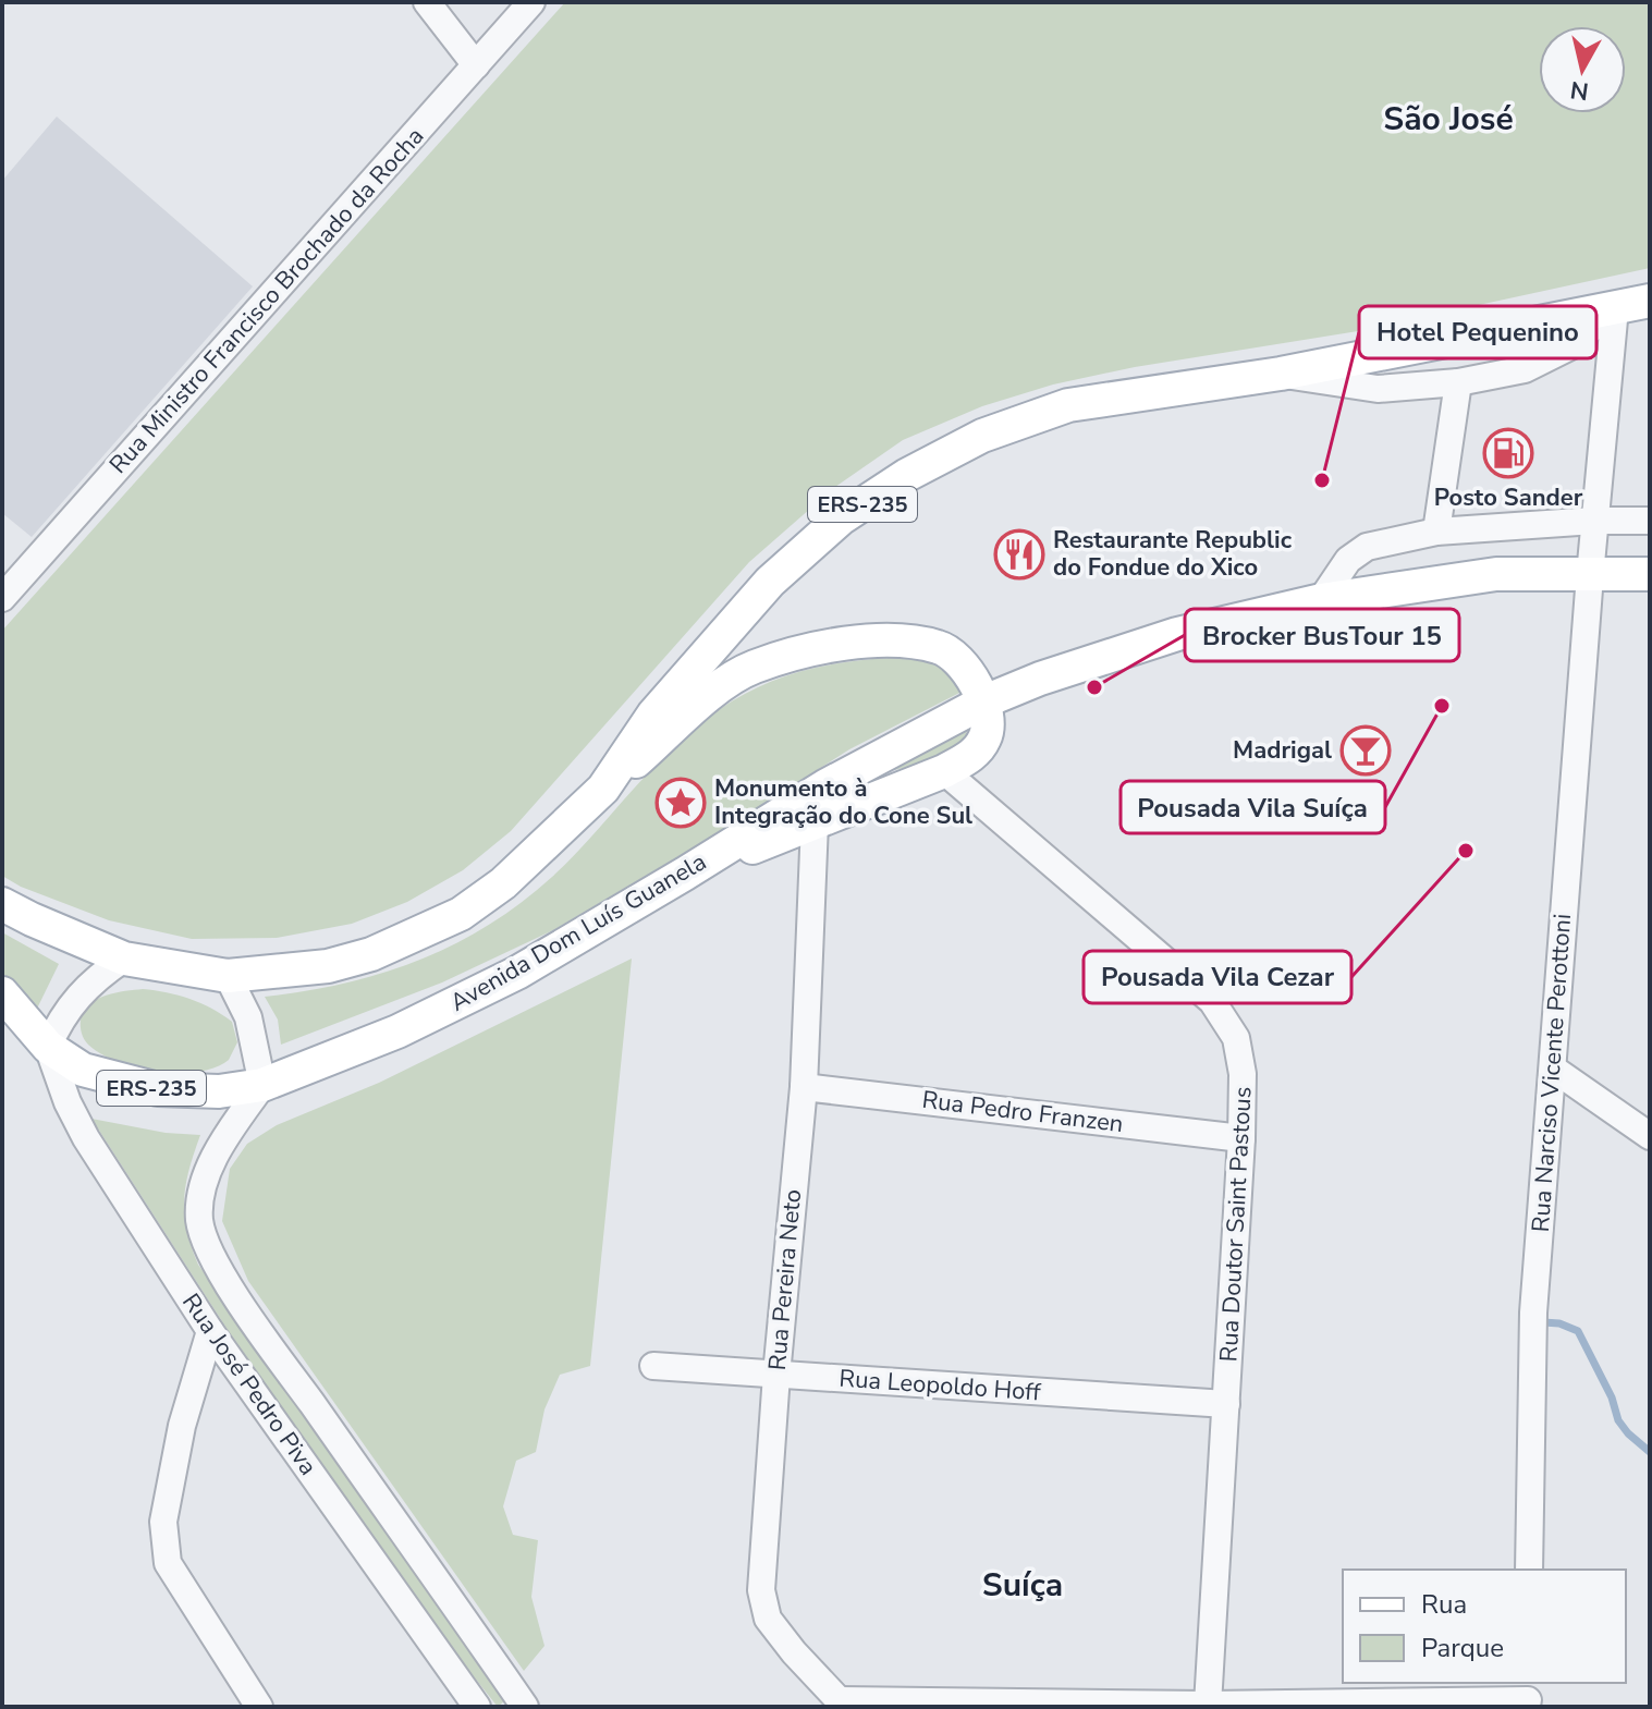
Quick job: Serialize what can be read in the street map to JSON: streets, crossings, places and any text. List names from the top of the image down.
{
  "streets": {
    "main road": ["ERS-235", "Avenida Dom Luís Guanela"],
    "street": [
      "Rua Ministro Francisco Brochado da Rocha",
      "Rua Narciso Vicente Perottoni",
      "Rua Pedro Franzen",
      "Rua Doutor Saint Pastous",
      "Rua Pereira Neto",
      "Rua José Pedro Piva",
      "Rua Leopoldo Hoff"
    ]
  },
  "crossings": [
    ["ERS-235", "Avenida Dom Luís Guanela"],
    ["ERS-235", "Rua Narciso Vicente Perottoni"],
    ["ERS-235", "Rua José Pedro Piva"],
    ["Avenida Dom Luís Guanela", "Rua Narciso Vicente Perottoni"],
    ["Avenida Dom Luís Guanela", "Rua José Pedro Piva"],
    ["Rua Pedro Franzen", "Rua Doutor Saint Pastous"],
    ["Rua Pedro Franzen", "Rua Pereira Neto"],
    ["Rua Doutor Saint Pastous", "Rua Leopoldo Hoff"],
    ["Rua Pereira Neto", "Rua Leopoldo Hoff"]
  ],
  "districts": ["São José", "Suíça"],
  "places": {
    "fuel station": ["Posto Sander"],
    "other": [
      "Hotel Pequenino",
      "Brocker BusTour 15",
      "Pousada Vila Suíça",
      "Pousada Vila Cezar"
    ],
    "restaurant": ["Restaurante Republic do Fondue do Xico"],
    "bar": ["Madrigal"],
    "place": ["Monumento à Integração do Cone Sul"]
  },
  "legend": ["Rua", "Parque"],
  "north": "bottom"
}
